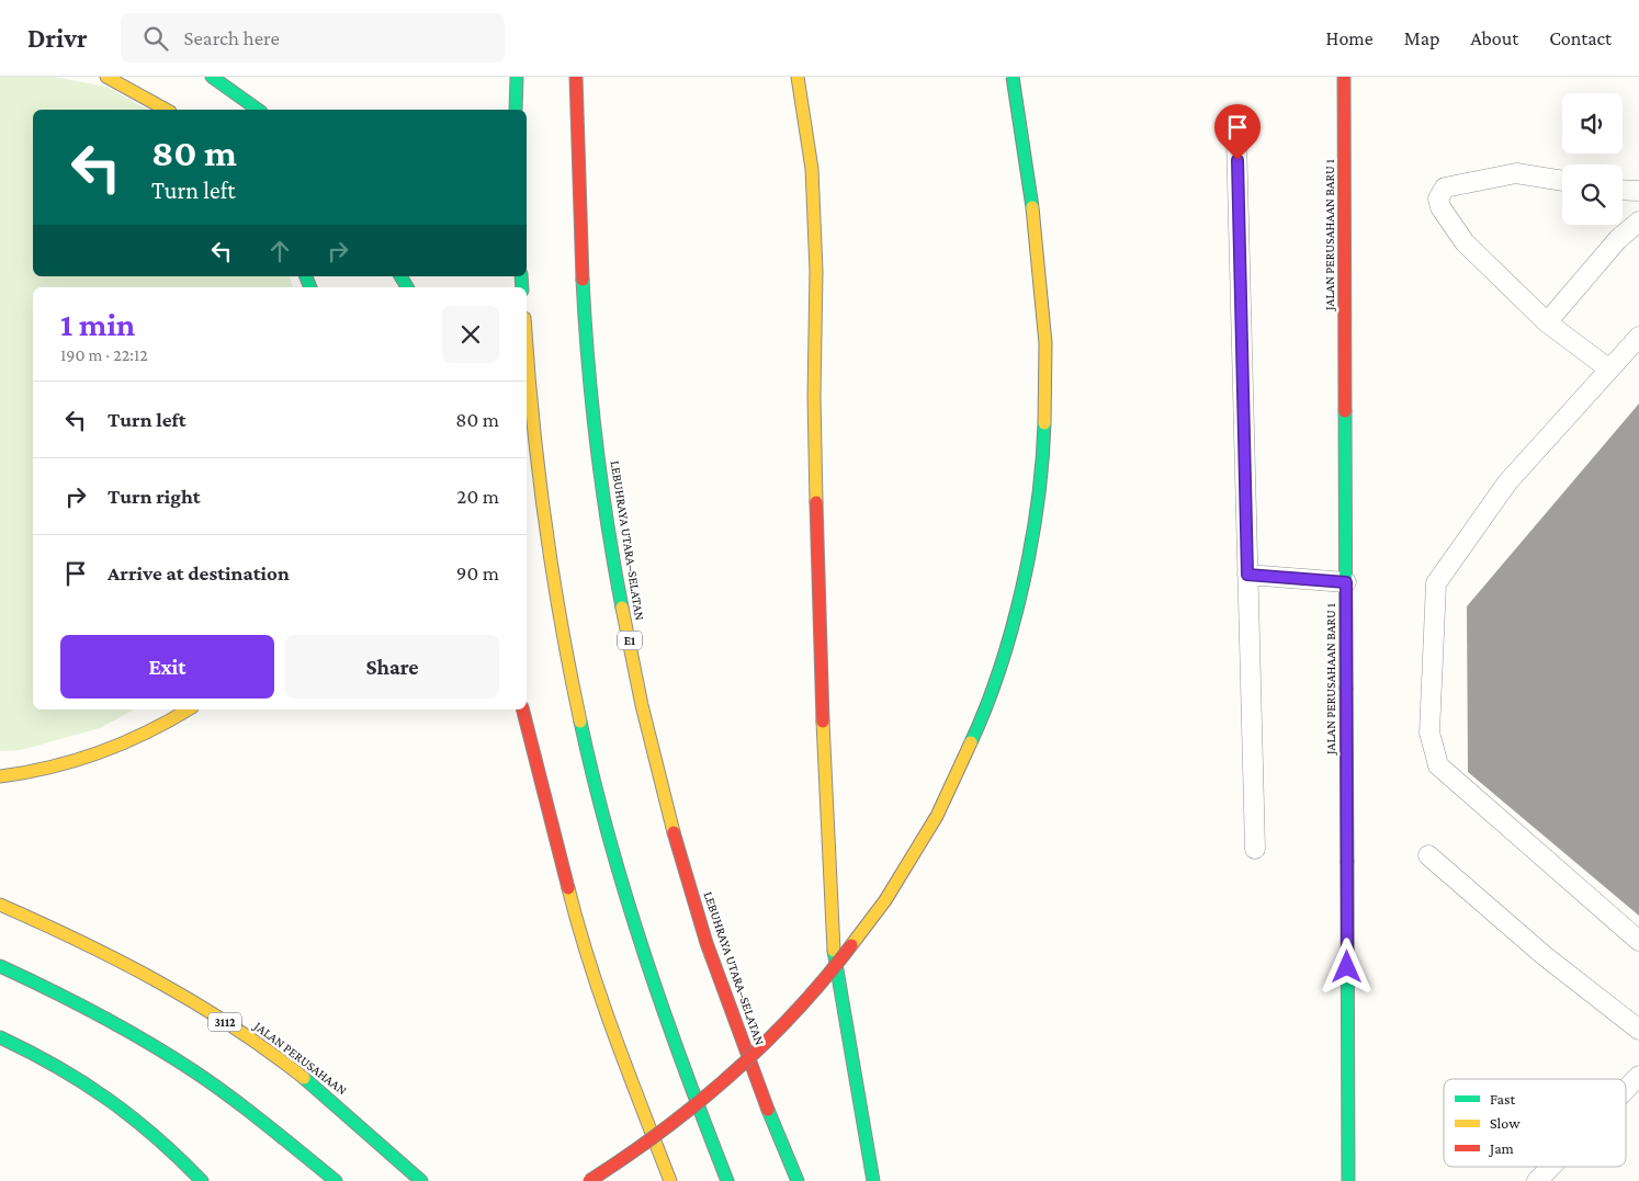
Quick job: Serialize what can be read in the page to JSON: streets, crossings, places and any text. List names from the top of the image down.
{
  "streets": {
    "main road": [
      "JALAN PERUSAHAAN BARU 1",
      "LEBUHRAYA UTARA–SELATAN",
      "E1",
      "3112",
      "JALAN PERUSAHAAN"
    ]
  },
  "legend": ["Fast", "Slow", "Jam"],
  "page": {
    "header": "Drivr",
    "search": "Search here",
    "nav": [
      "Home",
      "Map",
      "About",
      "Contact"
    ],
    "turn": ["80 m", "Turn left"],
    "heading": ["1 min", "190 m · 22:12"],
    "list": [
      {
        "name": "Turn left",
        "value": "80 m"
      },
      {
        "name": "Turn right",
        "value": "20 m"
      },
      {
        "name": "Arrive at destination",
        "value": "90 m"
      }
    ],
    "buttons": ["Exit", "Share"]
  }
}
